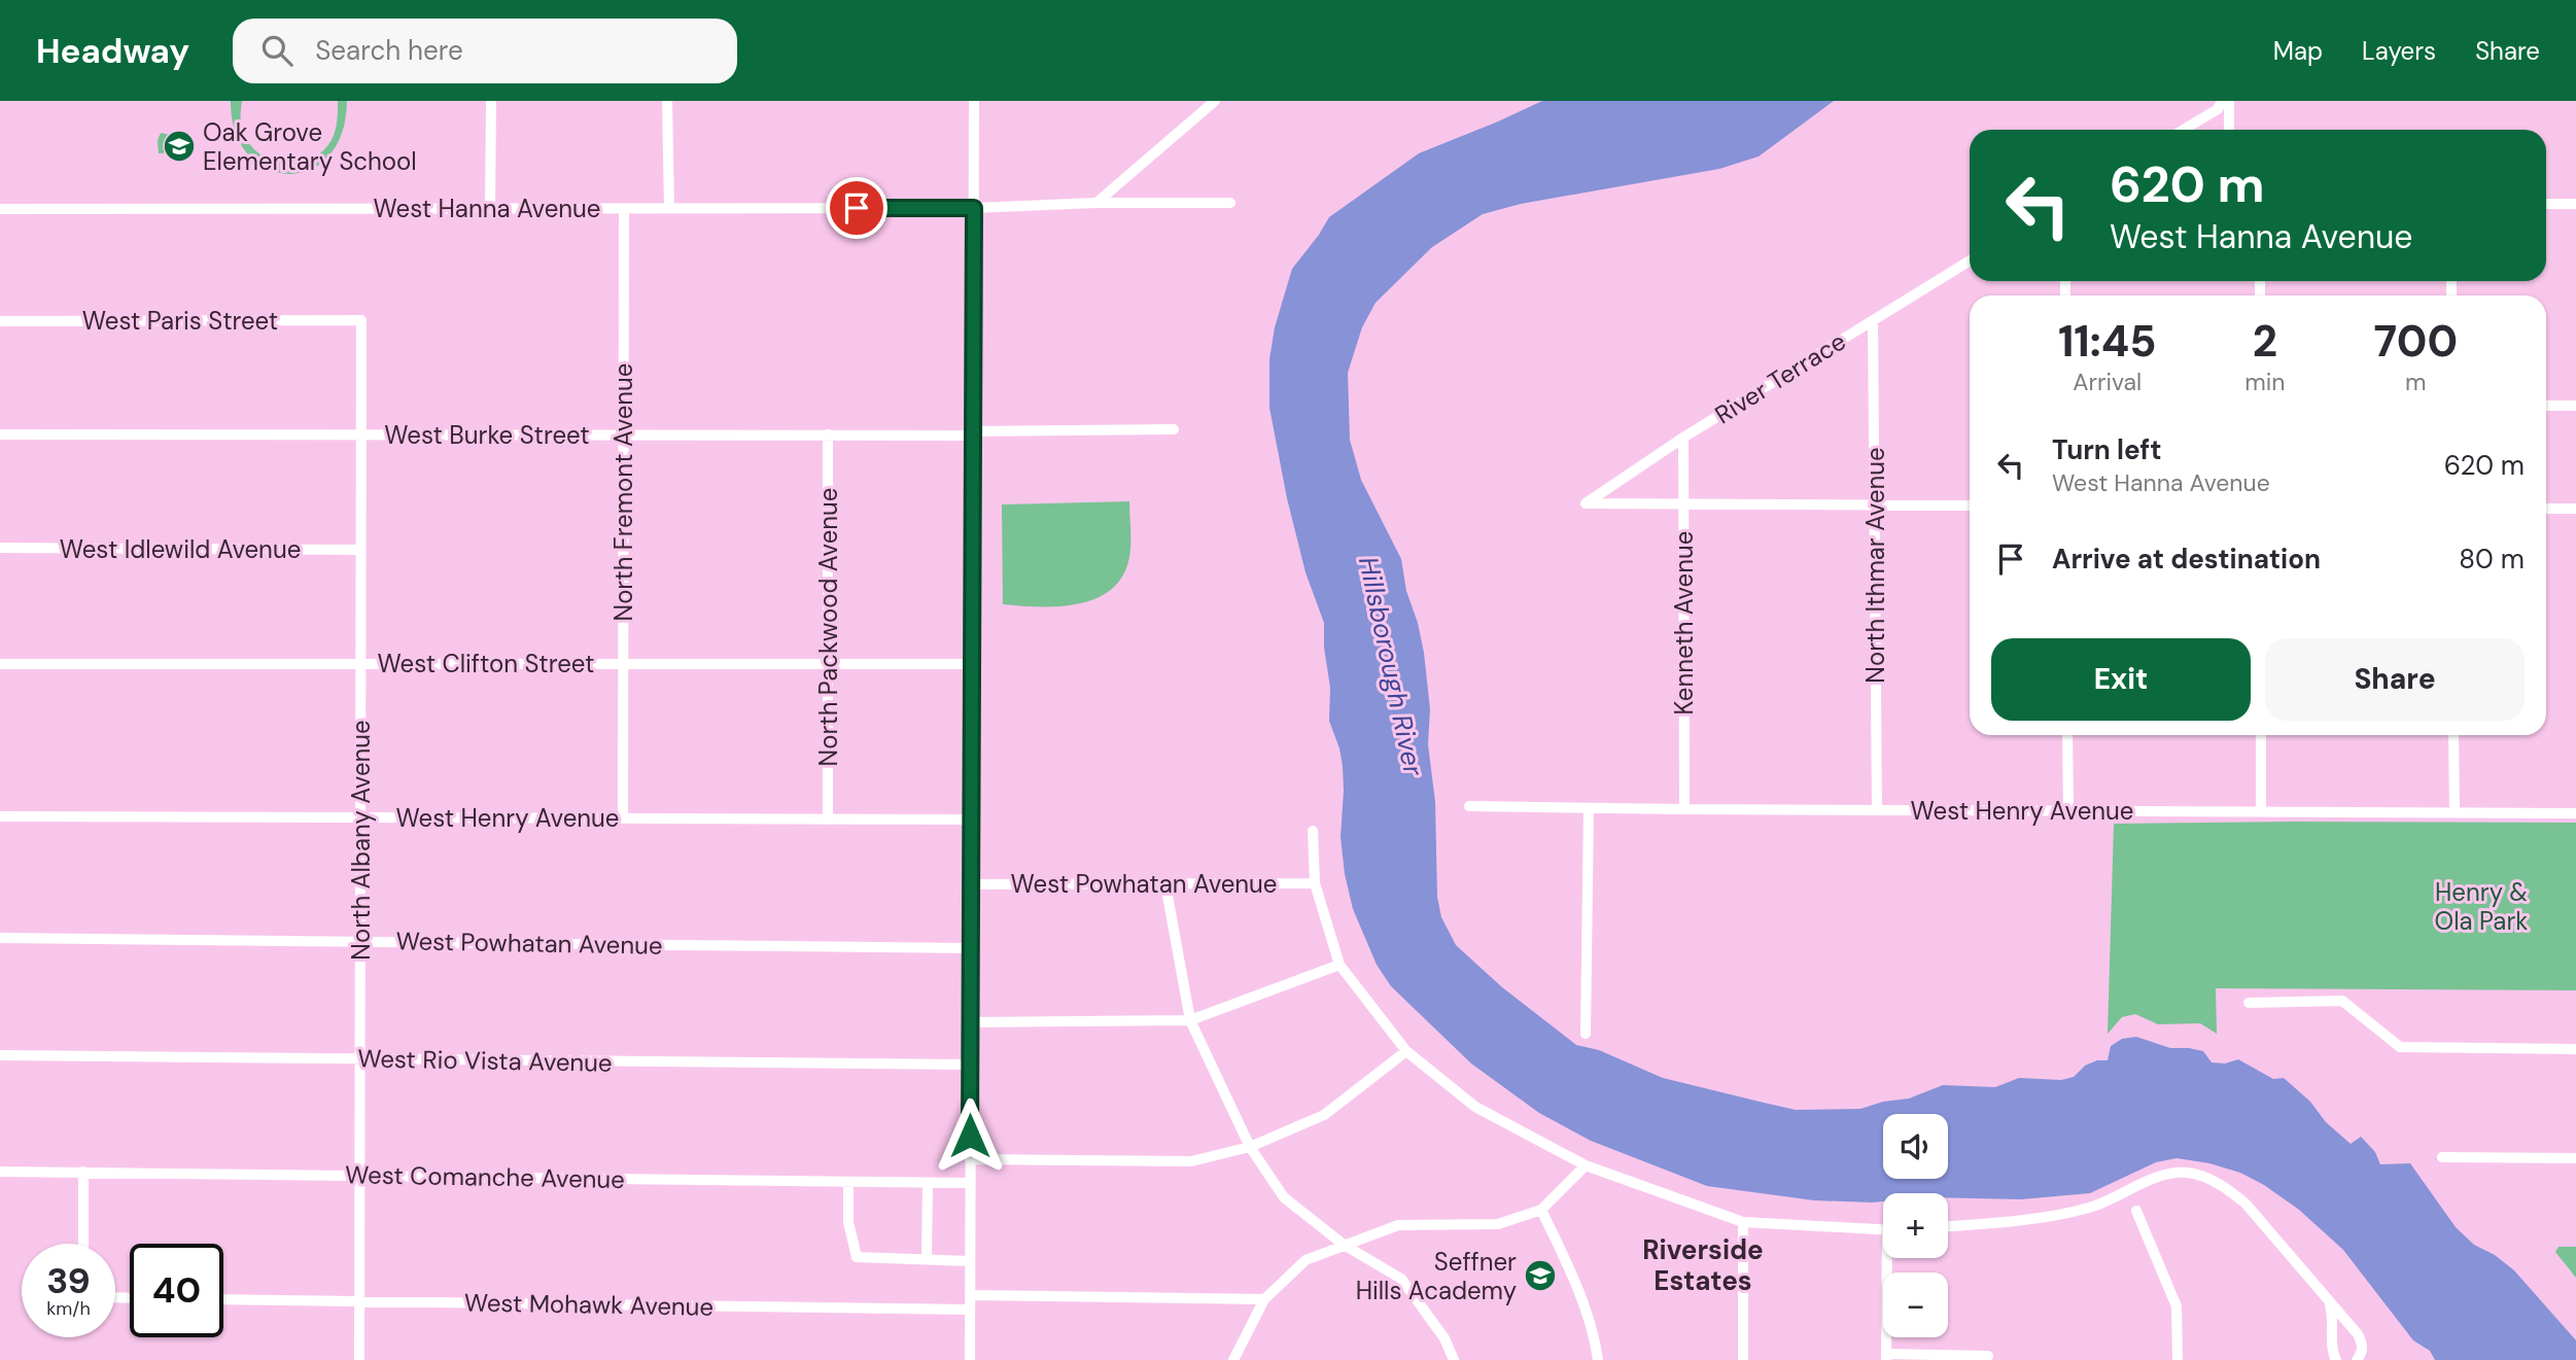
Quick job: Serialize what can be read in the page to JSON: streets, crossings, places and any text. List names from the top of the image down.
{
  "streets": {
    "street": [
      "West Hanna Avenue",
      "West Paris Street",
      "River Terrace",
      "West Burke Street",
      "North Fremont Avenue",
      "West Idlewild Avenue",
      "North Ithmar Avenue",
      "Kenneth Avenue",
      "North Packwood Avenue",
      "West Clifton Street",
      "West Henry Avenue",
      "North Albany Avenue",
      "West Powhatan Avenue",
      "West Rio Vista Avenue",
      "West Comanche Avenue",
      "West Mohawk Avenue"
    ]
  },
  "crossings": [
    ["West Hanna Avenue", "North Fremont Avenue"],
    ["West Paris Street", "North Albany Avenue"],
    ["River Terrace", "North Ithmar Avenue"],
    ["River Terrace", "Kenneth Avenue"],
    ["West Burke Street", "North Fremont Avenue"],
    ["West Burke Street", "North Packwood Avenue"],
    ["West Burke Street", "North Albany Avenue"],
    ["North Fremont Avenue", "West Clifton Street"],
    ["North Fremont Avenue", "West Henry Avenue"],
    ["West Idlewild Avenue", "North Albany Avenue"],
    ["North Ithmar Avenue", "West Henry Avenue"],
    ["Kenneth Avenue", "West Henry Avenue"],
    ["North Packwood Avenue", "West Clifton Street"],
    ["North Packwood Avenue", "West Henry Avenue"],
    ["West Clifton Street", "North Albany Avenue"],
    ["West Henry Avenue", "North Albany Avenue"],
    ["North Albany Avenue", "West Powhatan Avenue"],
    ["North Albany Avenue", "West Rio Vista Avenue"],
    ["North Albany Avenue", "West Comanche Avenue"],
    ["North Albany Avenue", "West Mohawk Avenue"]
  ],
  "districts": ["Riverside Estates"],
  "water": ["Hillsborough River"],
  "parks": ["Henry & Ola Park"],
  "places": {
    "school or university": ["Oak Grove Elementary School", "Seffner Hills Academy"]
  },
  "page": {
    "header": "Headway",
    "search": "Search here",
    "nav": ["Map", "Layers", "Share"],
    "turn": ["620 m", "West Hanna Avenue"],
    "eta": [
      "11:45",
      "Arrival",
      "2",
      "min",
      "700",
      "m"
    ],
    "list": [
      {
        "name": "Turn left",
        "note": "West Hanna Avenue",
        "value": "620 m"
      },
      {
        "name": "Arrive at destination",
        "value": "80 m"
      }
    ],
    "buttons": ["Exit", "Share"],
    "map_buttons": ["+", "−"],
    "speed": "39 km/h",
    "limit": "40"
  }
}
